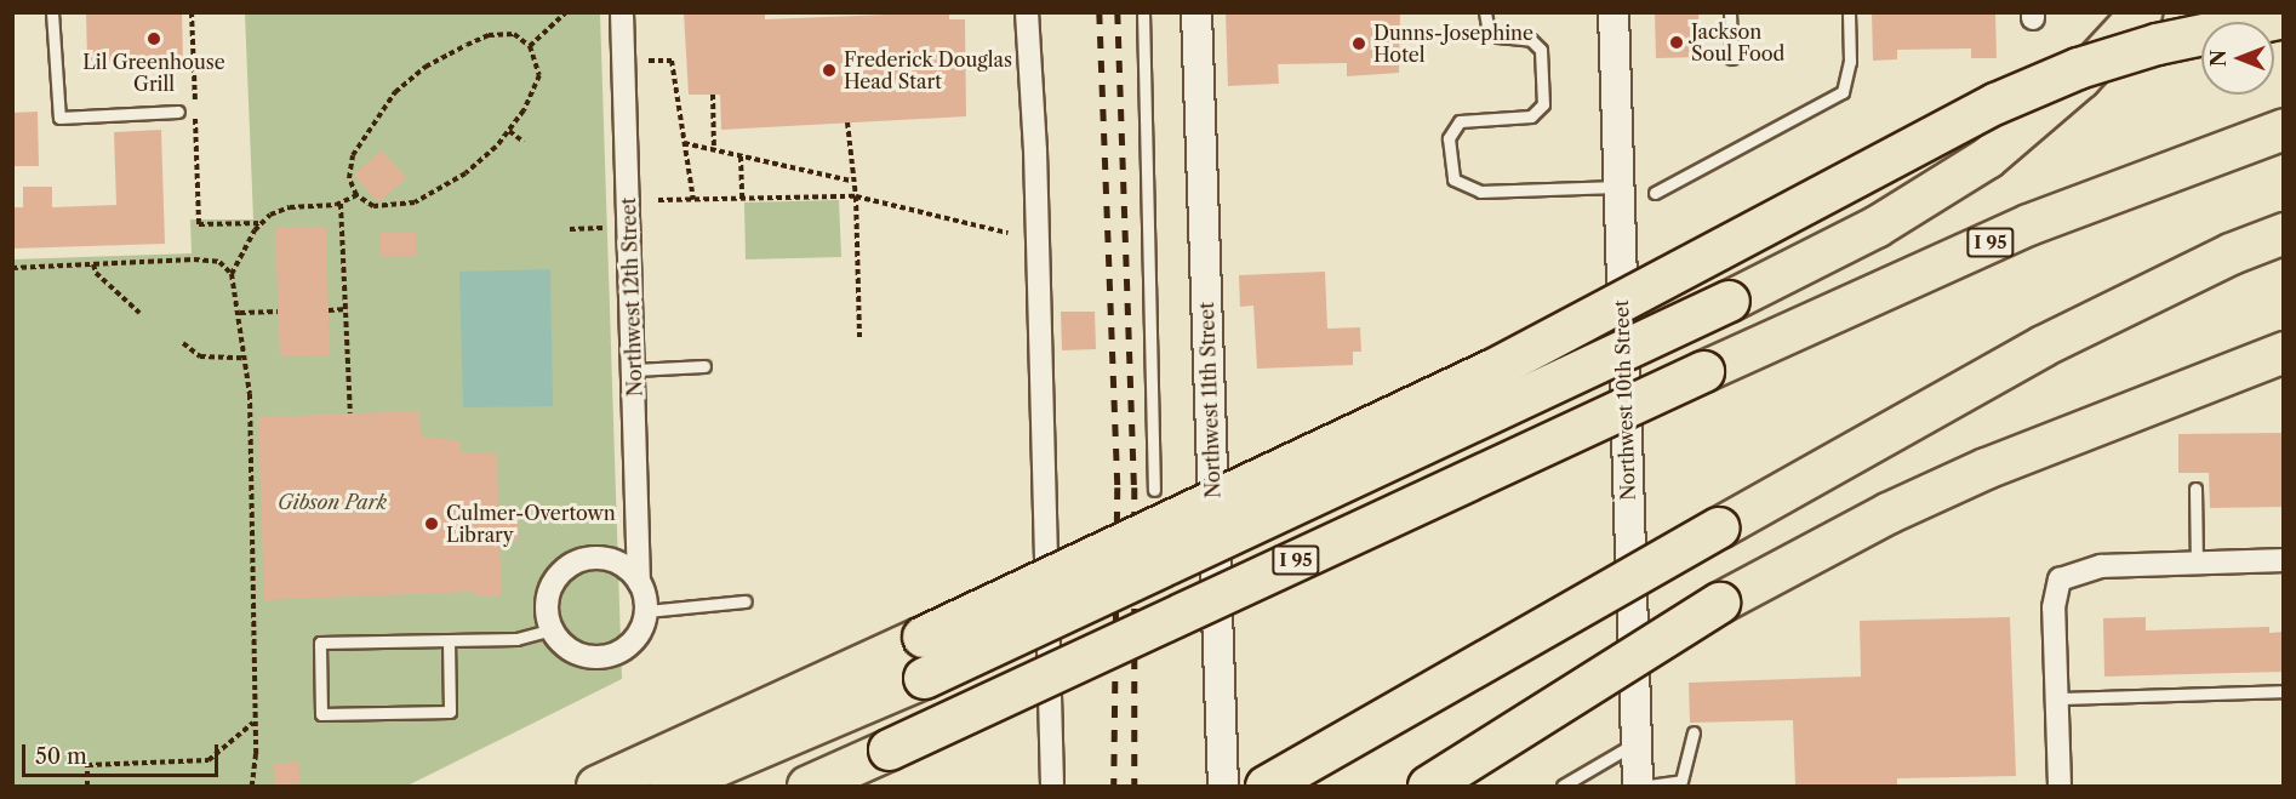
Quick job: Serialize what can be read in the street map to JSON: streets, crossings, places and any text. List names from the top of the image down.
{
  "streets": {
    "highway": ["I 95"],
    "street": ["Northwest 12th Street", "Northwest 11th Street", "Northwest 10th Street"]
  },
  "parks": ["Gibson Park"],
  "places": [
    "Lil Greenhouse Grill",
    "Jackson Soul Food",
    "Dunns-Josephine Hotel",
    "Frederick Douglas Head Start",
    "Culmer-Overtown Library"
  ],
  "scale_bar": "50 m",
  "north": "left"
}
